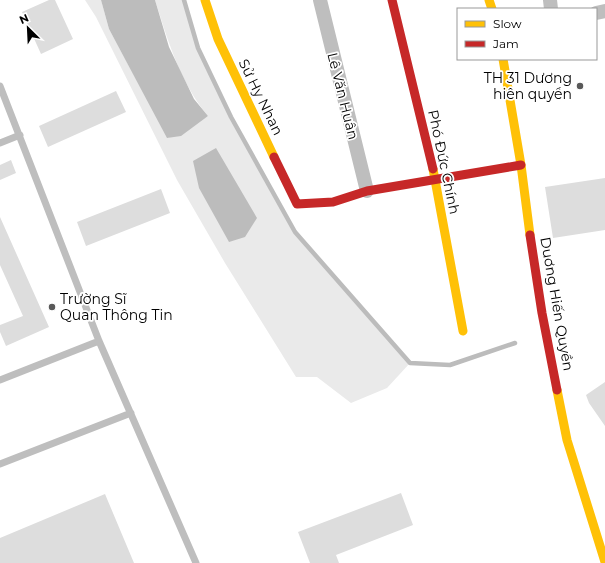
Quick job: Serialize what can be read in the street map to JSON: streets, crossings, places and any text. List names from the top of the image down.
{
  "streets": {
    "street": [
      "Lê Văn Huân",
      "Sử Hy Nhan",
      "Phó Đức Chính",
      "Duơng Hiến Quyền"
    ]
  },
  "crossings": [
    ["Lê Văn Huân", "Sử Hy Nhan"]
  ],
  "places": ["TH 31 Dương hiên quyền", "Trường Sĩ Quan Thông Tin"],
  "legend": ["Slow", "Jam"],
  "north": "top left"
}
